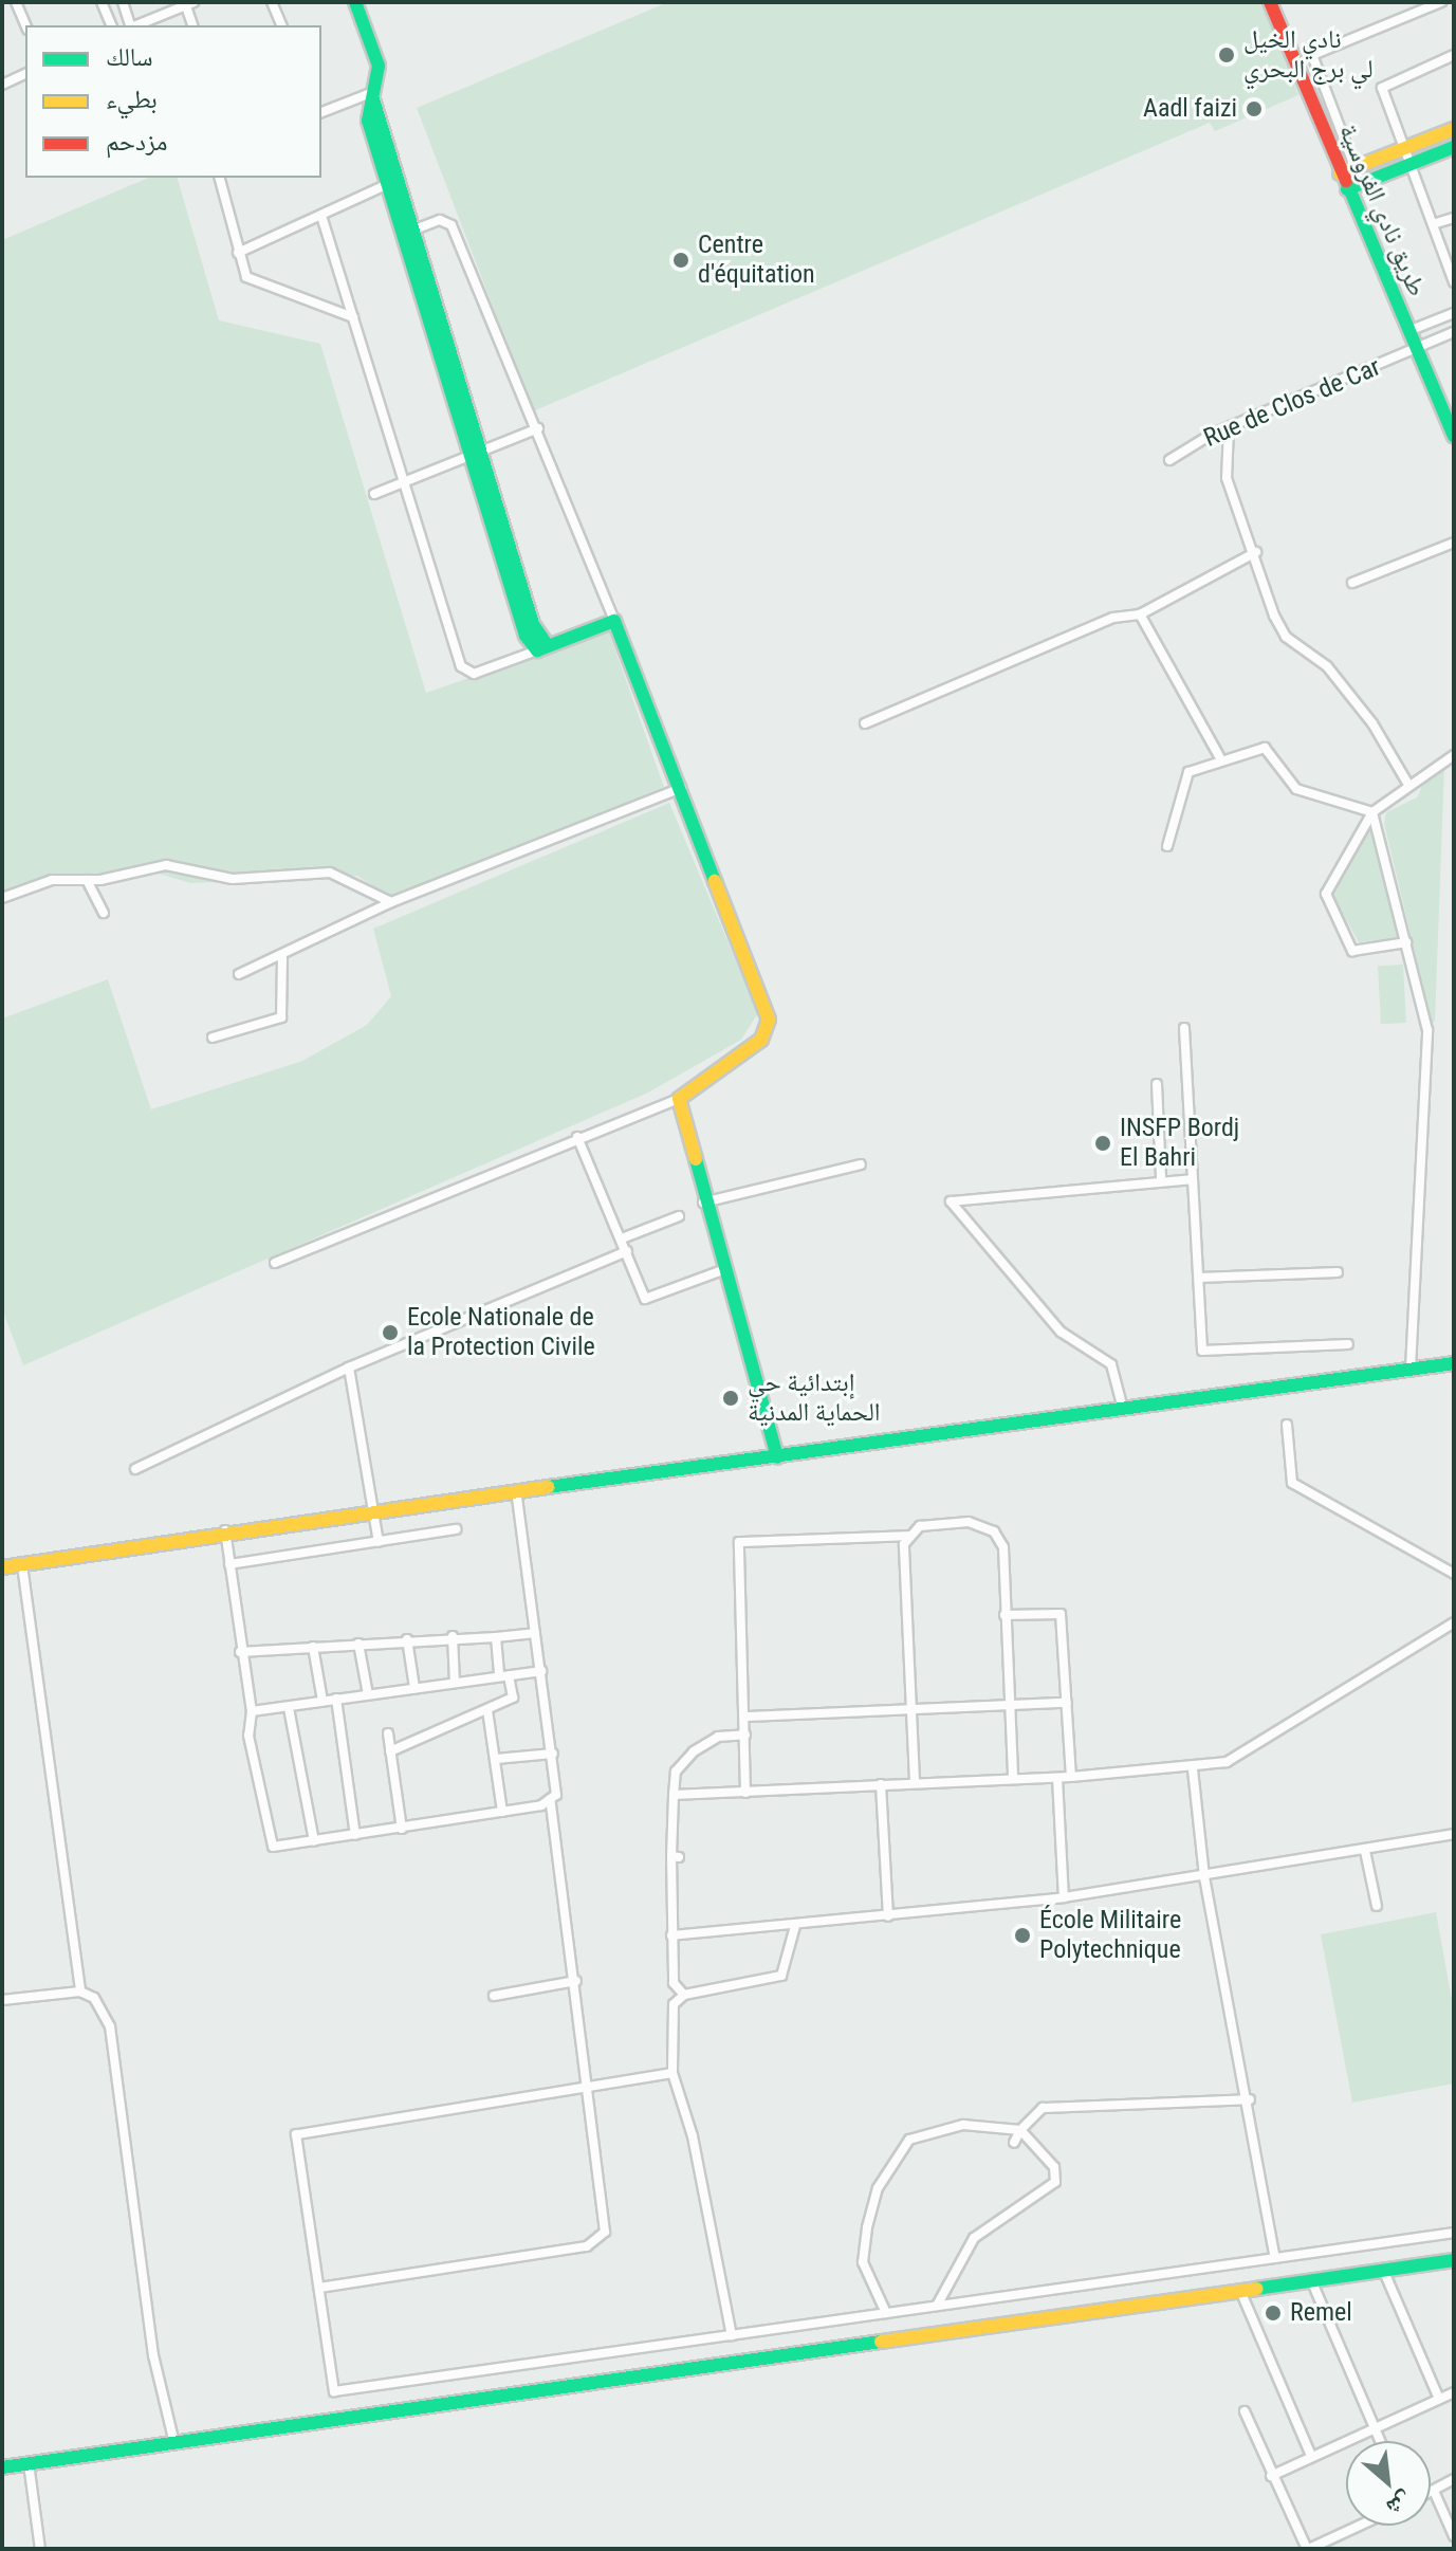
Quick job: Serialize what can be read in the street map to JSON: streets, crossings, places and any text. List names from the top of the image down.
{
  "streets": {
    "main road": ["طريق نادي الفروسية"],
    "street": ["Rue de Clos de Car"]
  },
  "crossings": [
    ["طريق نادي الفروسية", "Rue de Clos de Car"]
  ],
  "places": [
    "نادي الخيل لي برج البحري",
    "Aadl faizi",
    "Centre d'équitation",
    "INSFP Bordj El Bahri",
    "Ecole Nationale de la Protection Civile",
    "إبتدائية حي الحماية المدنية",
    "École Militaire Polytechnique",
    "Remel"
  ],
  "legend": ["سالك", "بطيء", "مزدحم"],
  "north": "bottom right"
}
